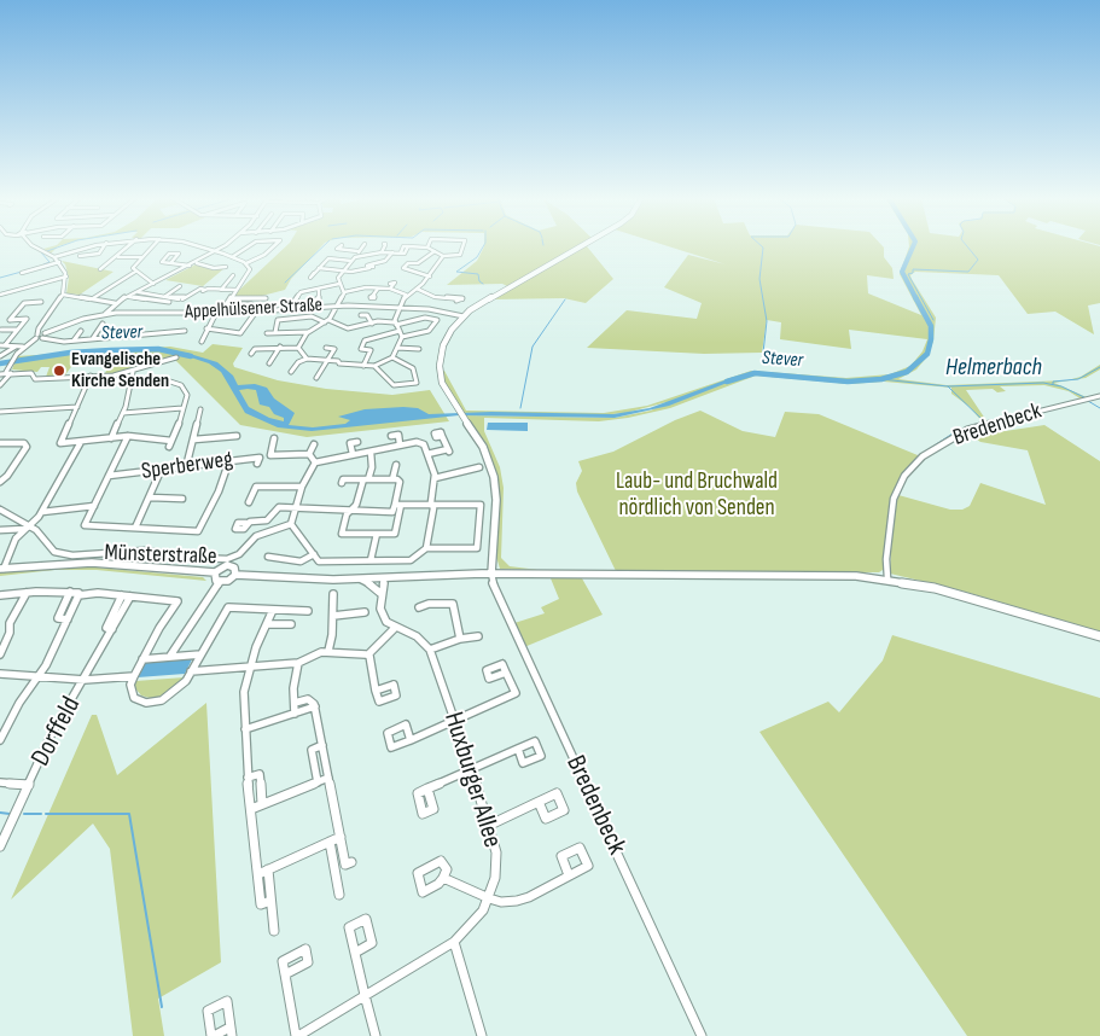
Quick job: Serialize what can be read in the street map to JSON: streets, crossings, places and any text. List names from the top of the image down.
{
  "streets": {
    "street": [
      "Appelhülsener Straße",
      "Bredenbeck",
      "Sperberweg",
      "Münsterstraße",
      "Dorffeld",
      "Huxburger Allee"
    ]
  },
  "water": ["Stever", "Helmerbach"],
  "parks": ["Laub- und Bruchwald nördlich von Senden"],
  "places": ["Evangelische Kirche Senden"]
}
